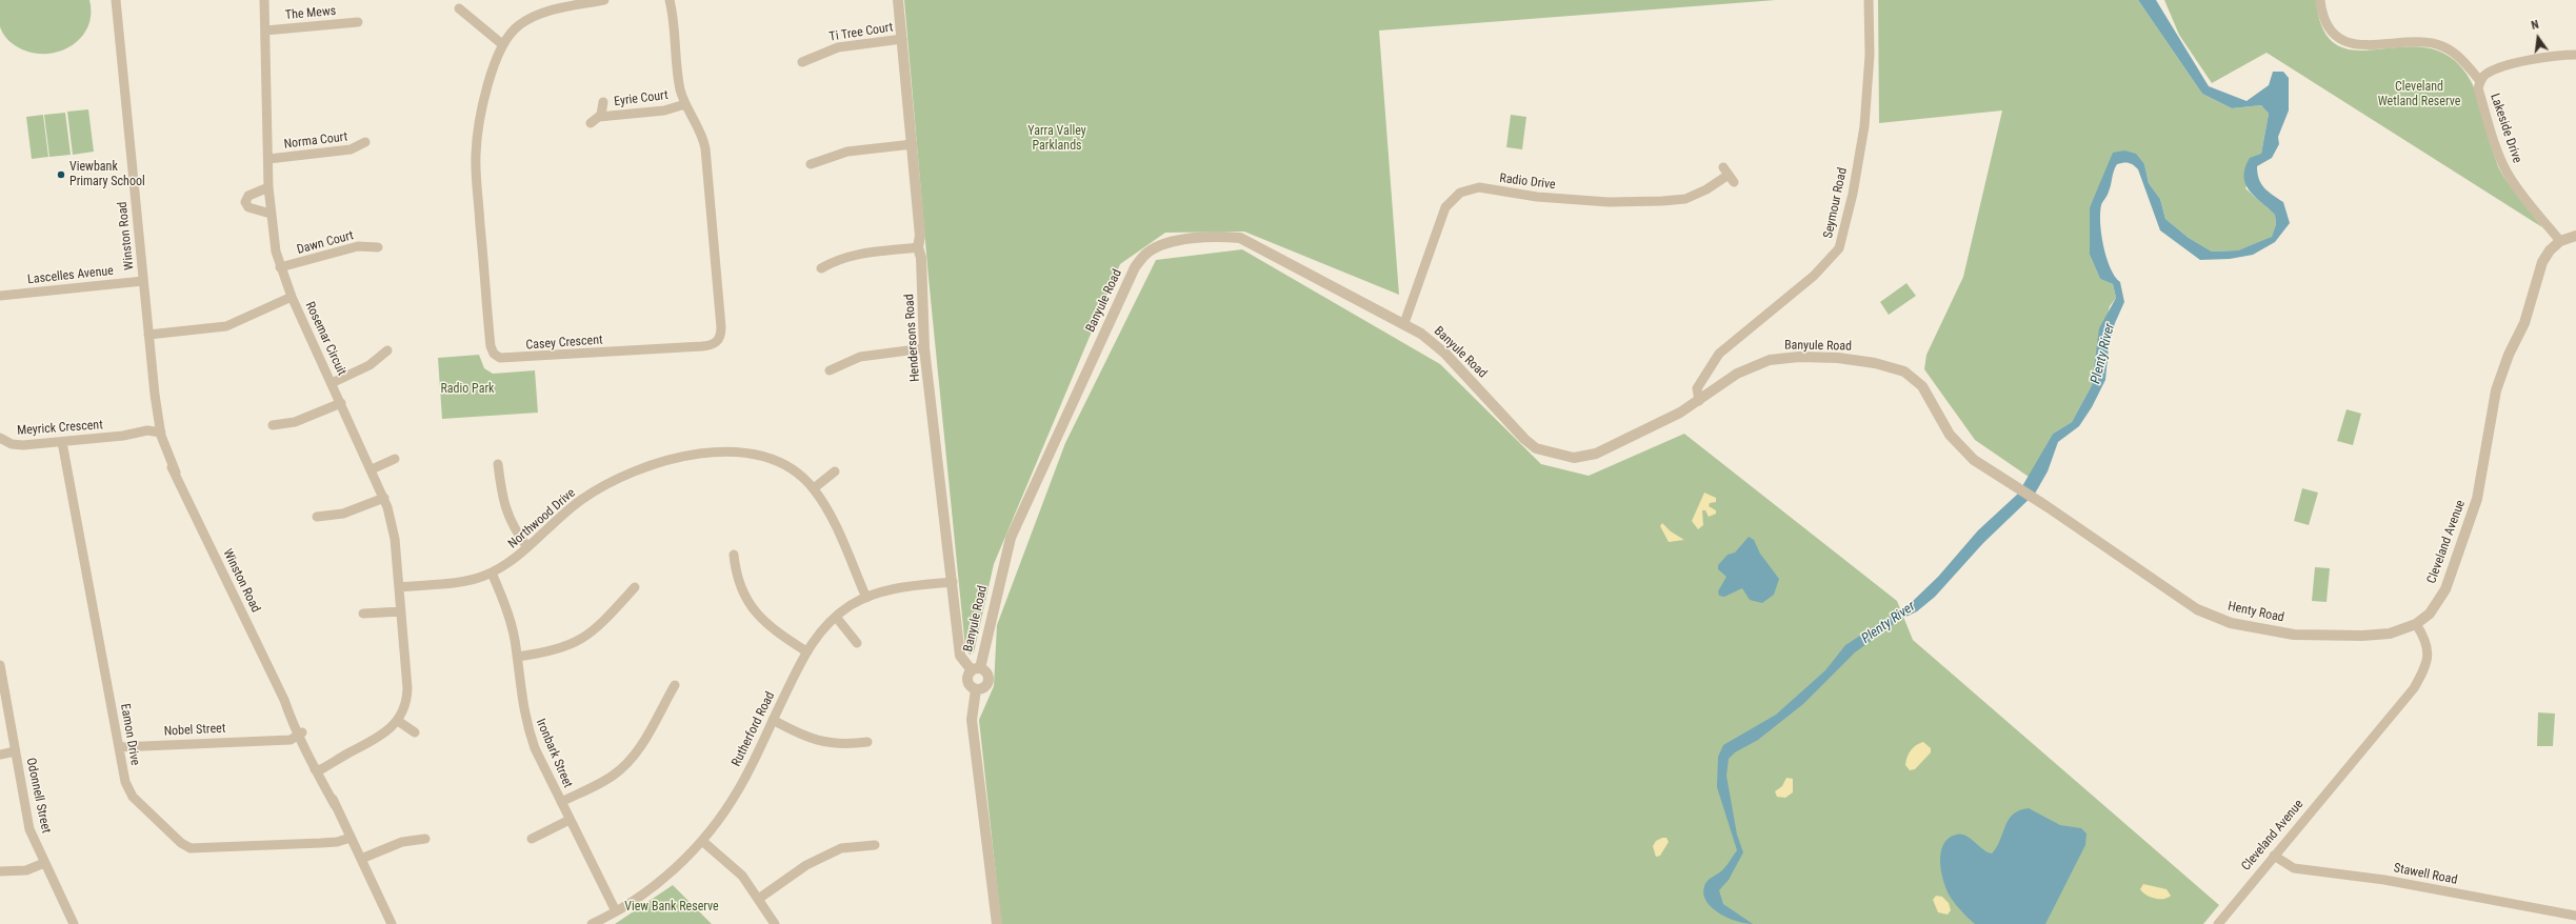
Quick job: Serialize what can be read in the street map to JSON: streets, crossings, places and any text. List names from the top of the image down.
{
  "streets": {
    "street": [
      "The Mews",
      "Ti Tree Court",
      "Eyrie Court",
      "Lakeside Drive",
      "Norma Court",
      "Radio Drive",
      "Seymour Road",
      "Winston Road",
      "Dawn Court",
      "Lascelles Avenue",
      "Banyule Road",
      "Hendersons Road",
      "Rosemar Circuit",
      "Casey Crescent",
      "Meyrick Crescent",
      "Northwood Drive",
      "Cleveland Avenue",
      "Henty Road",
      "Rutherford Road",
      "Nobel Street",
      "Eamon Drive",
      "Ironbark Street",
      "Odonnell Street",
      "Stawell Road"
    ]
  },
  "crossings": [
    ["The Mews", "Rosemar Circuit"],
    ["Ti Tree Court", "Hendersons Road"],
    ["Eyrie Court", "Casey Crescent"],
    ["Lakeside Drive", "Cleveland Avenue"],
    ["Norma Court", "Rosemar Circuit"],
    ["Radio Drive", "Banyule Road"],
    ["Seymour Road", "Banyule Road"],
    ["Winston Road", "Lascelles Avenue"],
    ["Winston Road", "Rosemar Circuit"],
    ["Winston Road", "Meyrick Crescent"],
    ["Winston Road", "Nobel Street"],
    ["Winston Road", "Eamon Drive"],
    ["Dawn Court", "Rosemar Circuit"],
    ["Banyule Road", "Hendersons Road"],
    ["Banyule Road", "Henty Road"],
    ["Hendersons Road", "Rutherford Road"],
    ["Rosemar Circuit", "Northwood Drive"],
    ["Meyrick Crescent", "Eamon Drive"],
    ["Northwood Drive", "Rutherford Road"],
    ["Northwood Drive", "Ironbark Street"],
    ["Cleveland Avenue", "Henty Road"],
    ["Cleveland Avenue", "Stawell Road"],
    ["Rutherford Road", "Ironbark Street"],
    ["Nobel Street", "Eamon Drive"]
  ],
  "water": ["Plenty River"],
  "parks": [
    "Cleveland Wetland Reserve",
    "Yarra Valley Parklands",
    "Radio Park",
    "View Bank Reserve"
  ],
  "places": ["Viewbank Primary School"],
  "north": "top"
}
